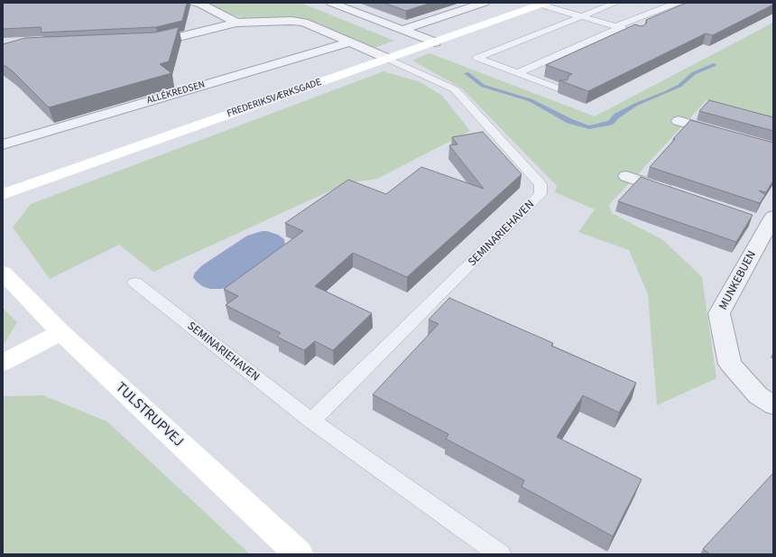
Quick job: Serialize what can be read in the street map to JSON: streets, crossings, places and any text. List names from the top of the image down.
{
  "streets": {
    "street": [
      "ALLÉKREDSEN",
      "FREDERIKSVÆRKSGADE",
      "MUNKEBUEN",
      "TULSTRUPVEJ"
    ],
    "lane": ["SEMINARIEHAVEN"]
  },
  "crossings": [
    ["FREDERIKSVÆRKSGADE", "SEMINARIEHAVEN"]
  ]
}
